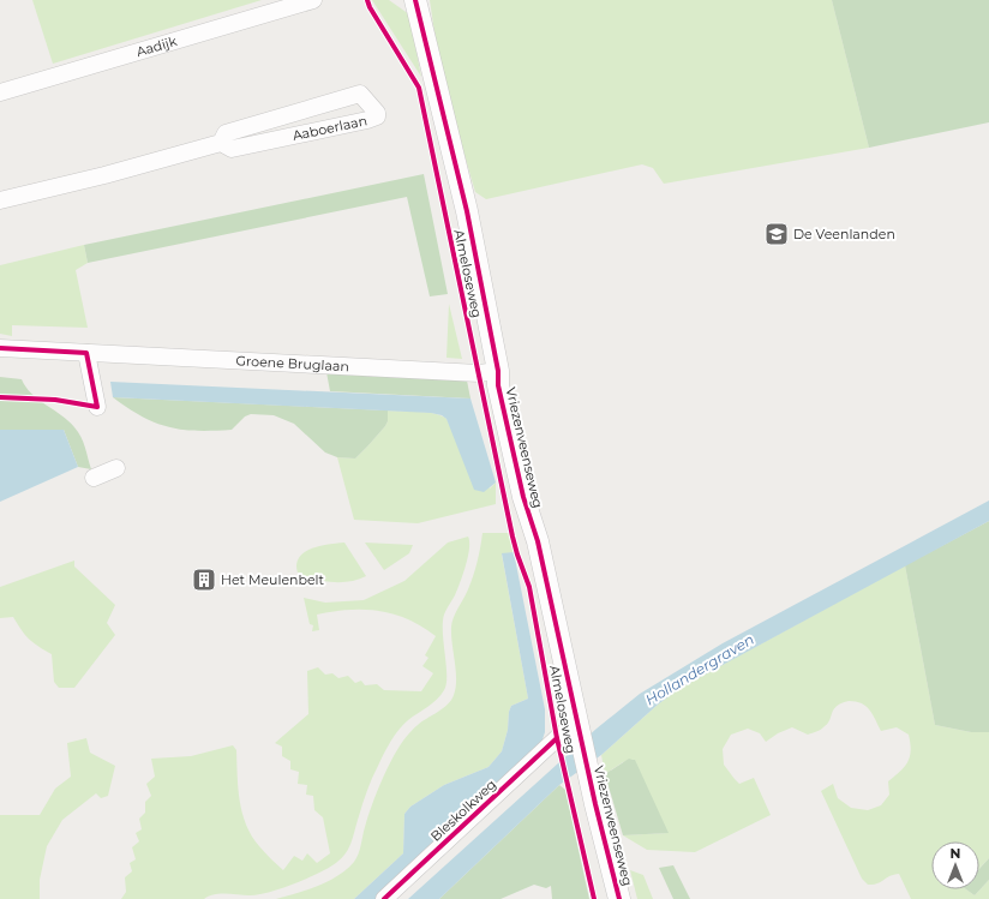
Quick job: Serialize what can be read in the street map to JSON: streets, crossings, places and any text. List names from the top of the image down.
{
  "streets": {
    "street": [
      "Aadijk",
      "Aaboerlaan",
      "Groene Bruglaan",
      "Vriezenveenseweg",
      "Bleskolkweg"
    ],
    "cycle path": ["Almeloseweg"]
  },
  "crossings": [
    ["Groene Bruglaan", "Vriezenveenseweg"],
    ["Vriezenveenseweg", "Bleskolkweg"]
  ],
  "water": ["Hollandergraven"],
  "places": {
    "school or university": ["De Veenlanden"],
    "building": ["Het Meulenbelt"]
  },
  "north": "top"
}
